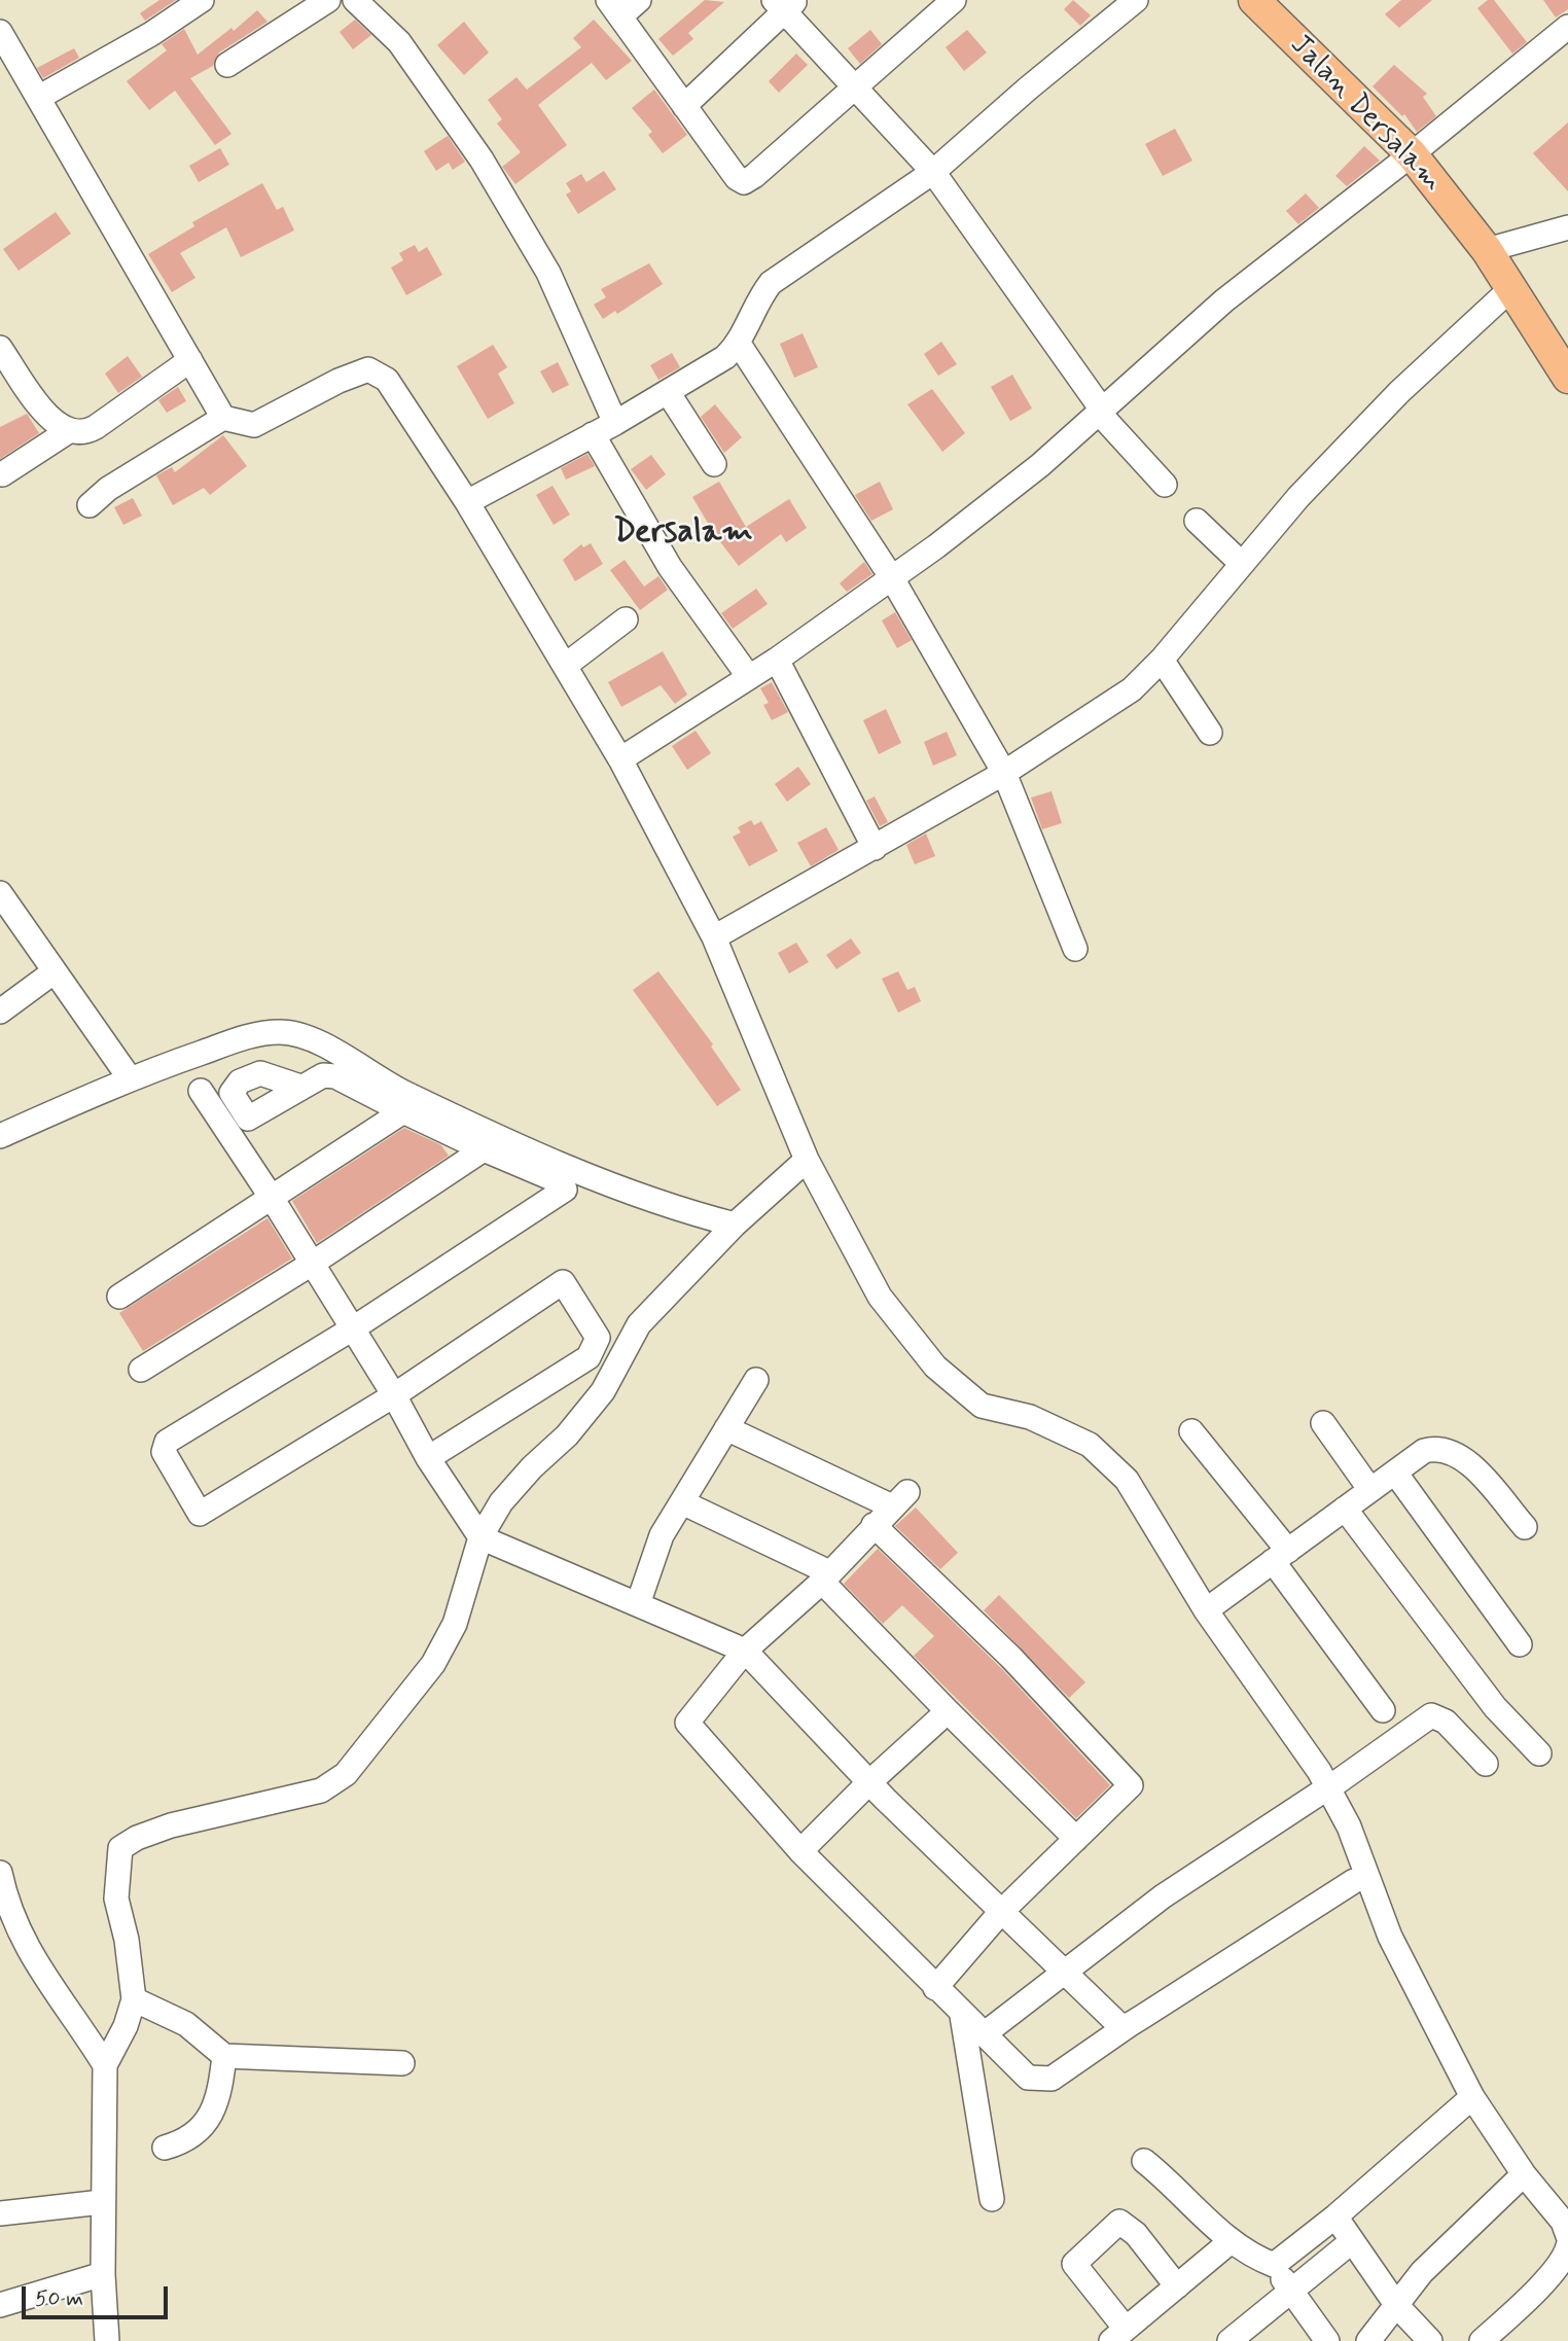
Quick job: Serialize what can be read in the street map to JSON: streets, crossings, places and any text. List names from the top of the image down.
{
  "streets": {
    "main road": ["Jalan Dersalam"]
  },
  "districts": ["Dersalam"],
  "scale_bar": "50 m"
}
